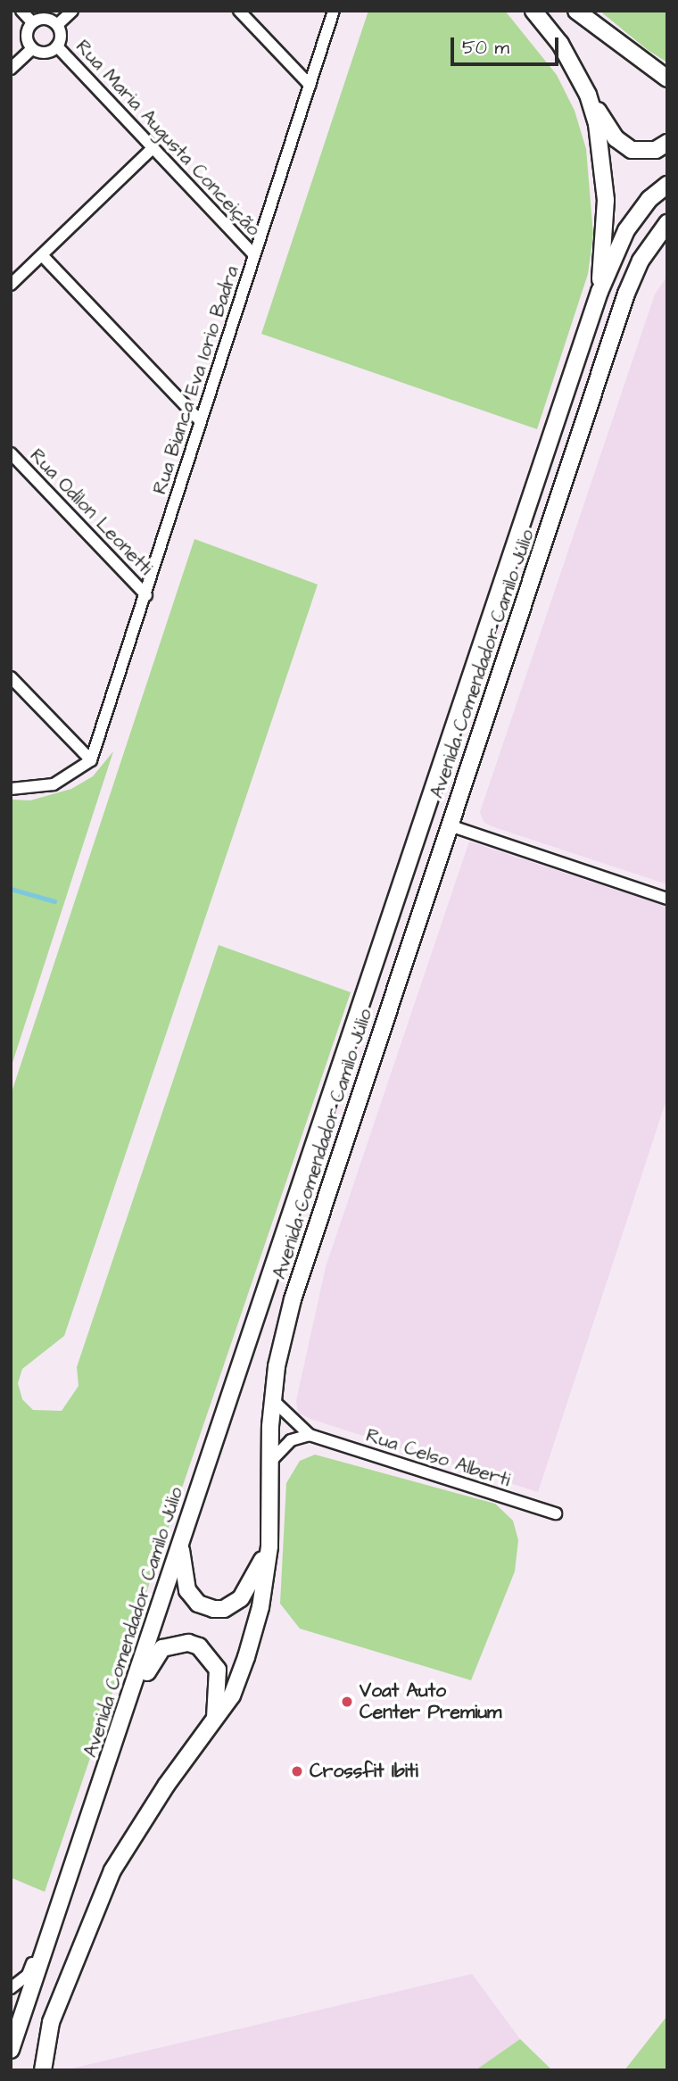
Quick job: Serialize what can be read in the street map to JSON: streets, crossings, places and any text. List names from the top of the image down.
{
  "streets": {
    "main road": ["Avenida Comendador Camilo Júlio"],
    "street": [
      "Rua Maria Augusta Conceição",
      "Rua Bianca Eva Iorio Badra",
      "Rua Odilon Leonetti",
      "Rua Celso Alberti"
    ]
  },
  "crossings": [
    ["Rua Maria Augusta Conceição", "Rua Bianca Eva Iorio Badra"],
    ["Rua Bianca Eva Iorio Badra", "Rua Odilon Leonetti"],
    ["Avenida Comendador Camilo Júlio", "Rua Celso Alberti"]
  ],
  "places": ["Voat Auto Center Premium", "Crossfit Ibiti"],
  "scale_bar": "50 m"
}
